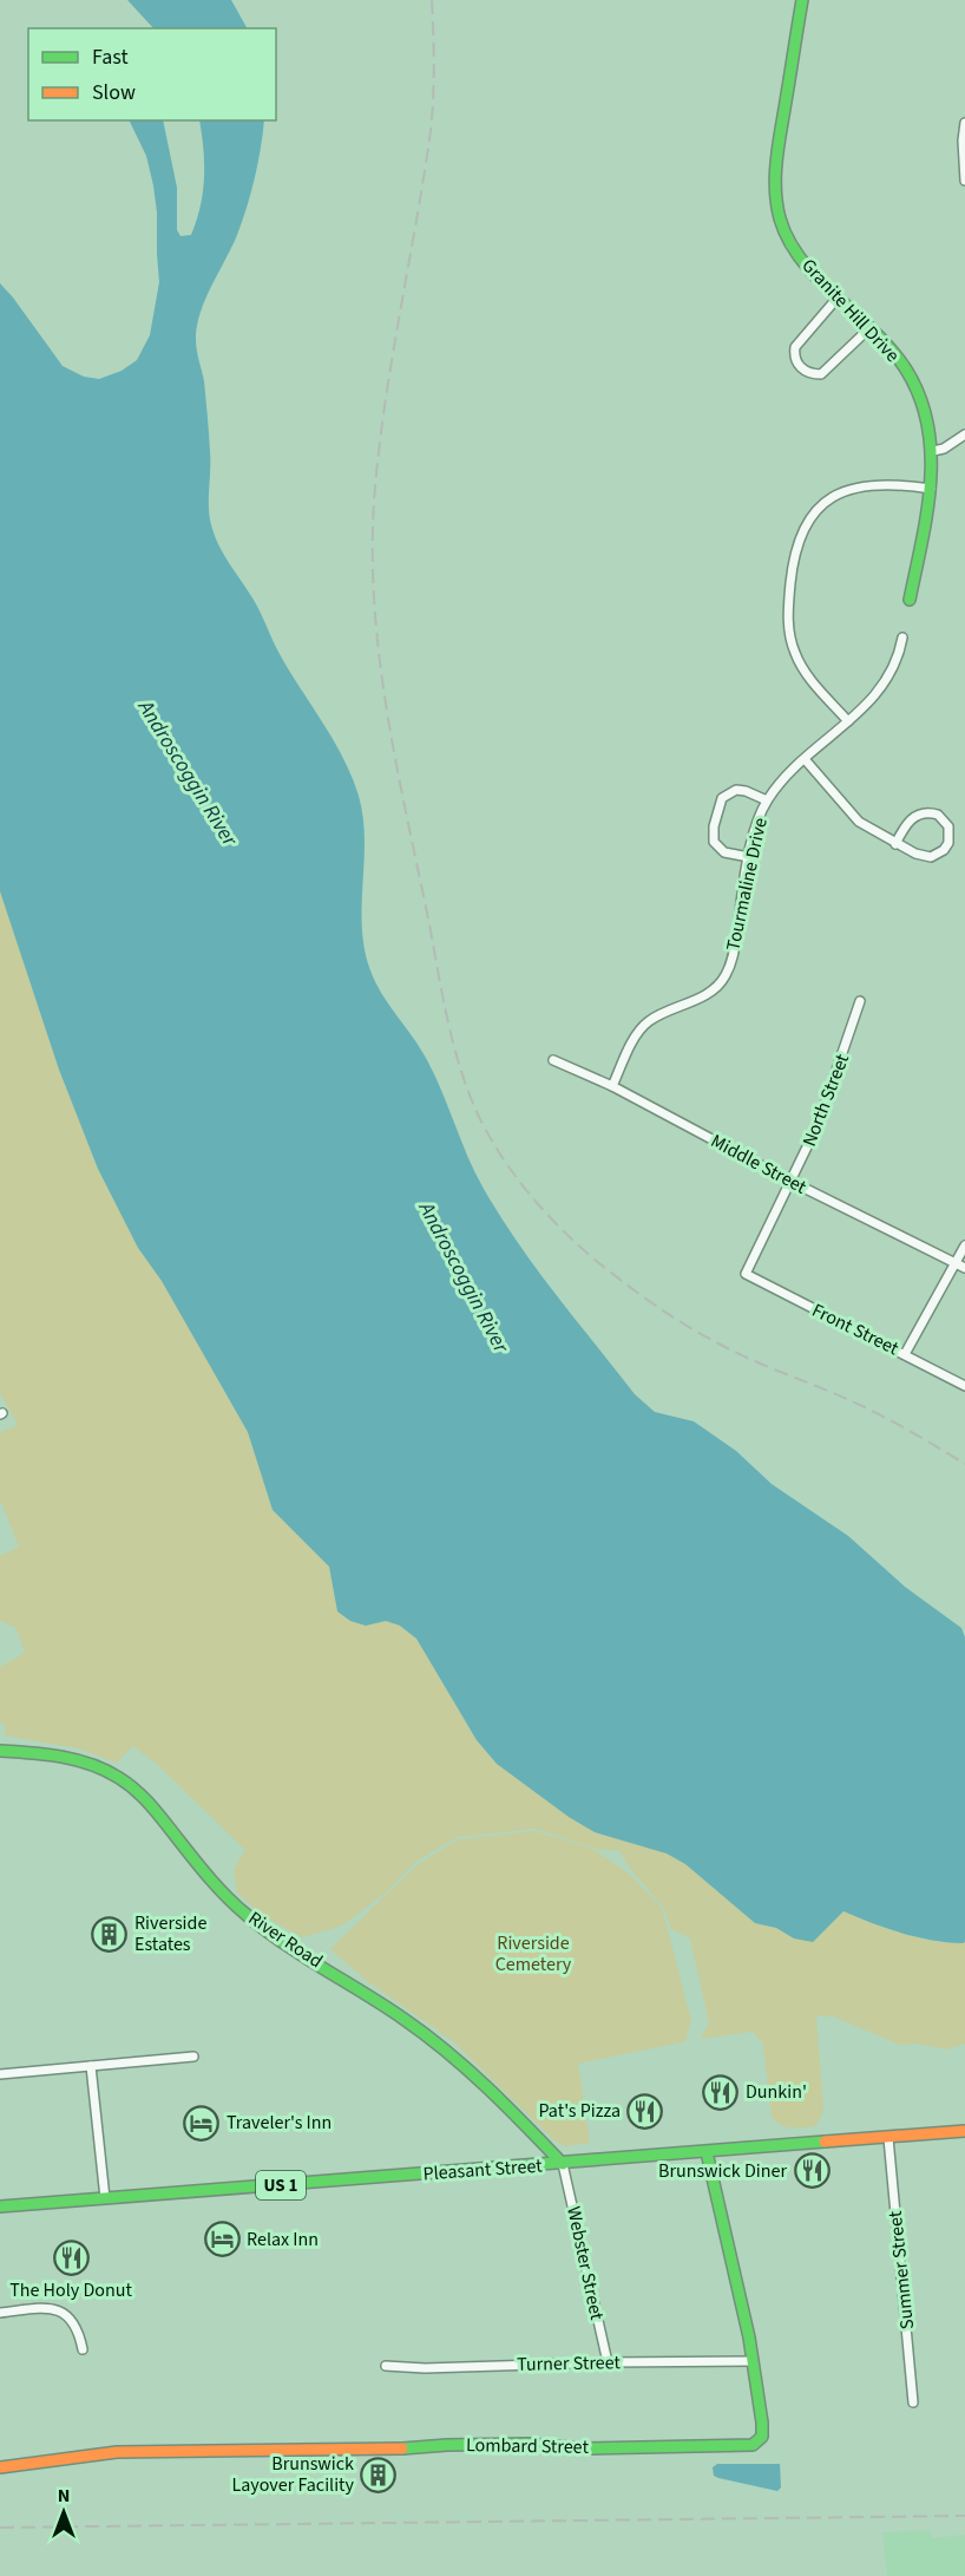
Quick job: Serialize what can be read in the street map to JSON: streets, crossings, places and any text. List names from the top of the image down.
{
  "streets": {
    "main road": [
      "Granite Hill Drive",
      "River Road",
      "Pleasant Street",
      "US 1",
      "Lombard Street"
    ],
    "street": [
      "Tourmaline Drive",
      "North Street",
      "Middle Street",
      "Front Street",
      "Webster Street",
      "Summer Street",
      "Turner Street"
    ]
  },
  "crossings": [
    ["Tourmaline Drive", "Middle Street"],
    ["North Street", "Middle Street"],
    ["North Street", "Front Street"],
    ["River Road", "Pleasant Street"],
    ["River Road", "Webster Street"],
    ["Pleasant Street", "Webster Street"],
    ["Pleasant Street", "Summer Street"],
    ["Pleasant Street", "Lombard Street"],
    ["Webster Street", "Turner Street"],
    ["Turner Street", "Lombard Street"]
  ],
  "water": ["Androscoggin River"],
  "parks": ["Riverside Cemetery"],
  "places": {
    "building": ["Riverside Estates", "Brunswick Layover Facility"],
    "restaurant": [
      "Dunkin'",
      "Pat's Pizza",
      "Brunswick Diner",
      "The Holy Donut"
    ],
    "hotel": ["Traveler's Inn", "Relax Inn"]
  },
  "legend": ["Fast", "Slow"],
  "north": "top"
}
